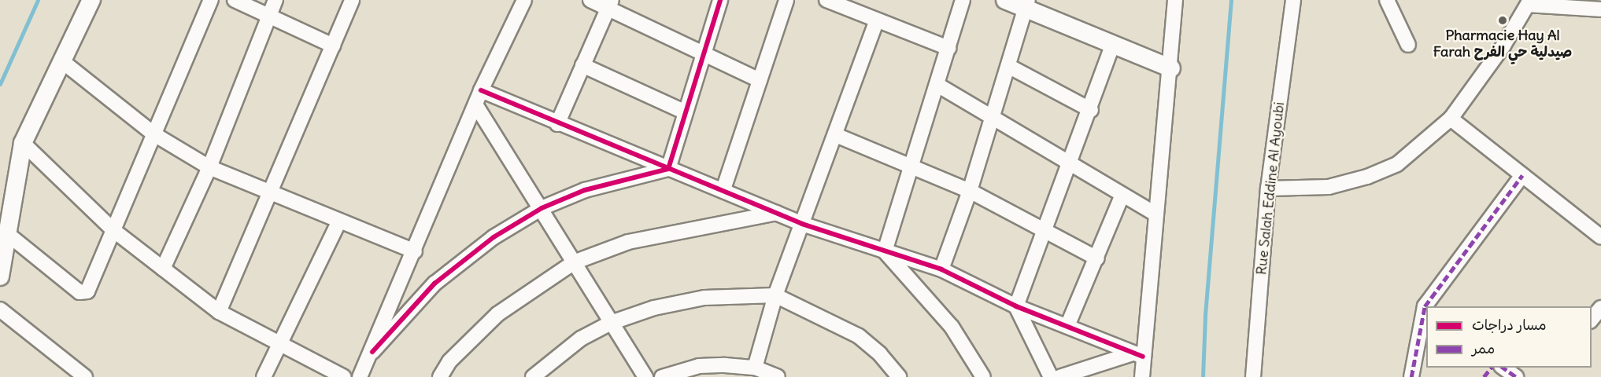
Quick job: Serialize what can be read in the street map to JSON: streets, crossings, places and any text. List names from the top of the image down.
{
  "streets": {
    "street": ["Rue Salah Eddine Al Ayoubi"]
  },
  "places": ["Pharmacie Hay Al Farah صيدلية حي الفرح"],
  "legend": ["مسار دراجات", "ممر"]
}
